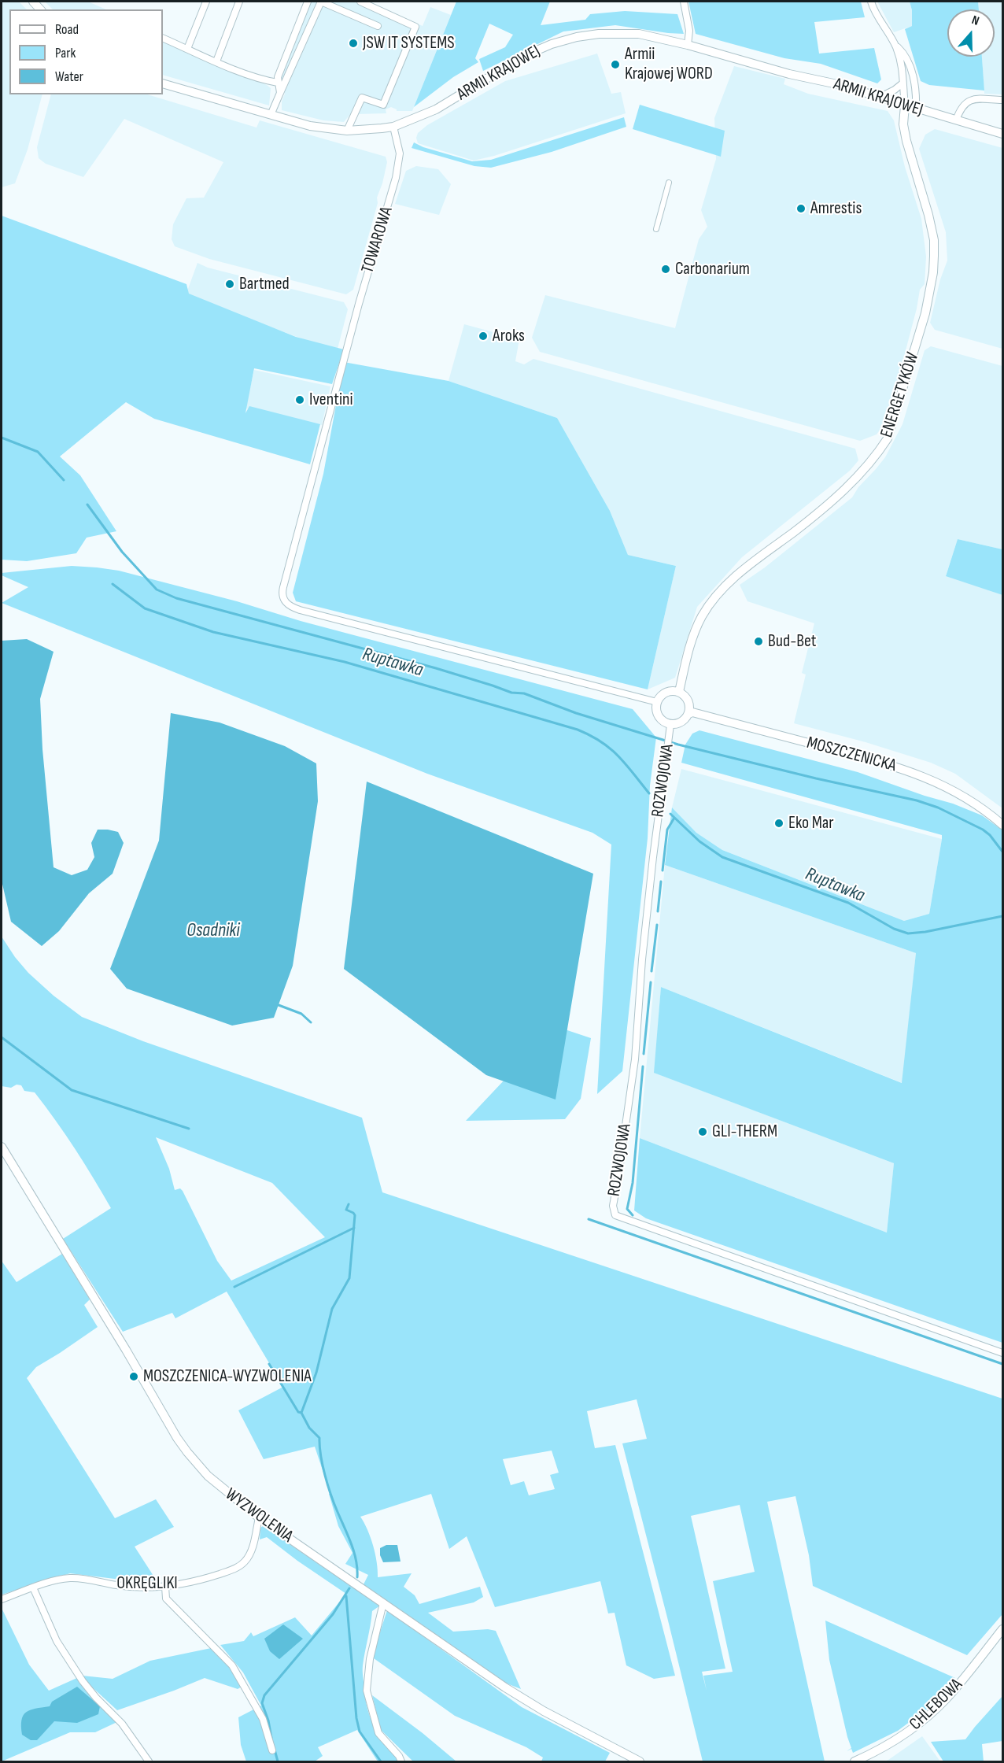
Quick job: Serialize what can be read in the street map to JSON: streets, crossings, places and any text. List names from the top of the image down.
{
  "streets": {
    "street": [
      "ARMII KRAJOWEJ",
      "TOWAROWA",
      "ENERGETYKÓW",
      "MOSZCZENICKA",
      "ROZWOJOWA",
      "WYZWOLENIA",
      "OKRĘGLIKI",
      "CHLEBOWA"
    ]
  },
  "crossings": [
    ["ARMII KRAJOWEJ", "TOWAROWA"],
    ["ARMII KRAJOWEJ", "ENERGETYKÓW"],
    ["TOWAROWA", "ENERGETYKÓW"],
    ["TOWAROWA", "MOSZCZENICKA"],
    ["TOWAROWA", "ROZWOJOWA"],
    ["ENERGETYKÓW", "MOSZCZENICKA"],
    ["ENERGETYKÓW", "ROZWOJOWA"],
    ["MOSZCZENICKA", "ROZWOJOWA"],
    ["WYZWOLENIA", "OKRĘGLIKI"]
  ],
  "water": ["Ruptawka", "Osadniki"],
  "places": [
    "JSW IT SYSTEMS",
    "Armii Krajowej WORD",
    "Amrestis",
    "Carbonarium",
    "Bartmed",
    "Aroks",
    "Iventini",
    "Bud-Bet",
    "Eko Mar",
    "GLI-THERM",
    "MOSZCZENICA-WYZWOLENIA"
  ],
  "legend": ["Road", "Park", "Water"],
  "north": "top"
}
